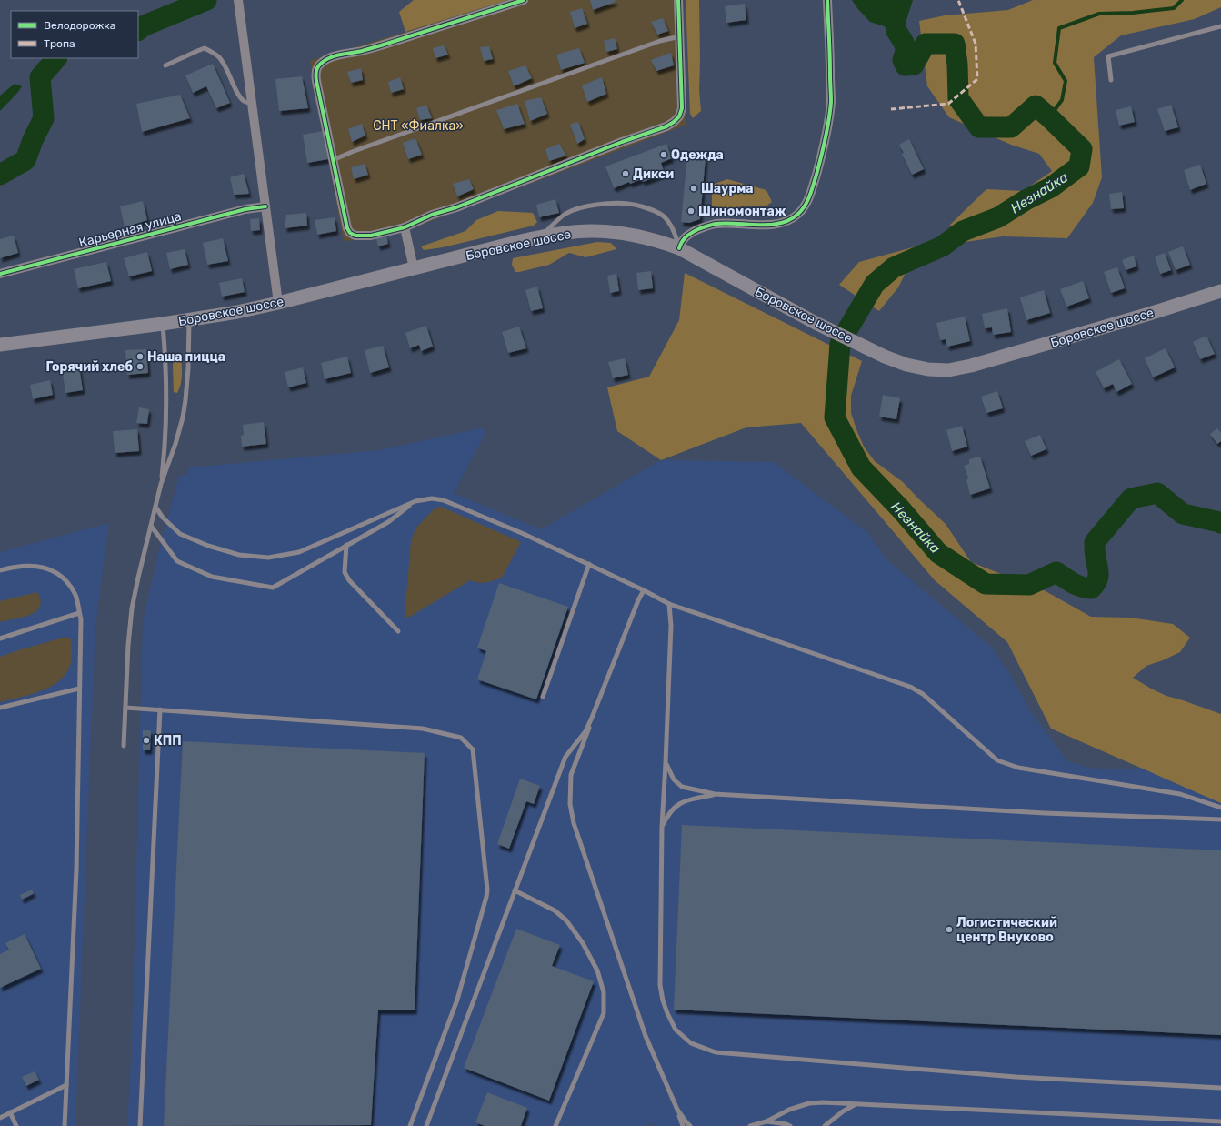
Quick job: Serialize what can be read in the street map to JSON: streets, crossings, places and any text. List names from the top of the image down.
{
  "streets": {
    "main road": ["Боровское шоссе"],
    "street": ["Карьерная улица"]
  },
  "water": ["Незнайка"],
  "parks": ["СНТ «Фиалка»"],
  "places": [
    "Одежда",
    "Дикси",
    "Шаурма",
    "Шиномонтаж",
    "Наша пицца",
    "Горячий хлеб",
    "КПП",
    "Логистический центр Внуково"
  ],
  "legend": ["Велодорожка", "Тропа"]
}
